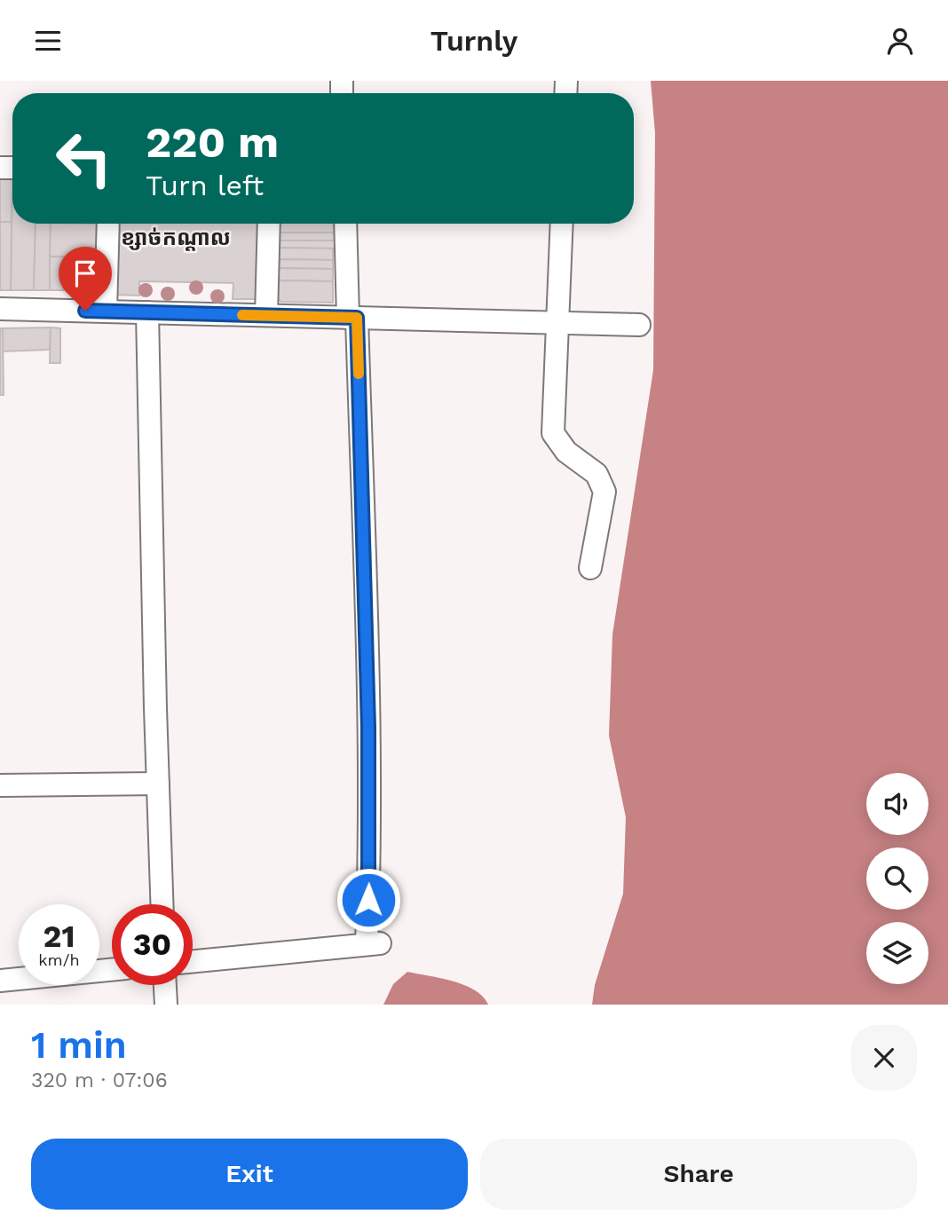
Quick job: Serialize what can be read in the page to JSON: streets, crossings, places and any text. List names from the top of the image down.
{
  "districts": ["ខ្សាច់កណ្ដាល"],
  "page": {
    "header": "Turnly",
    "turn": ["220 m", "Turn left"],
    "speed": "21 km/h",
    "limit": "30",
    "heading": ["1 min", "320 m · 07:06"],
    "buttons": ["Exit", "Share"]
  }
}
